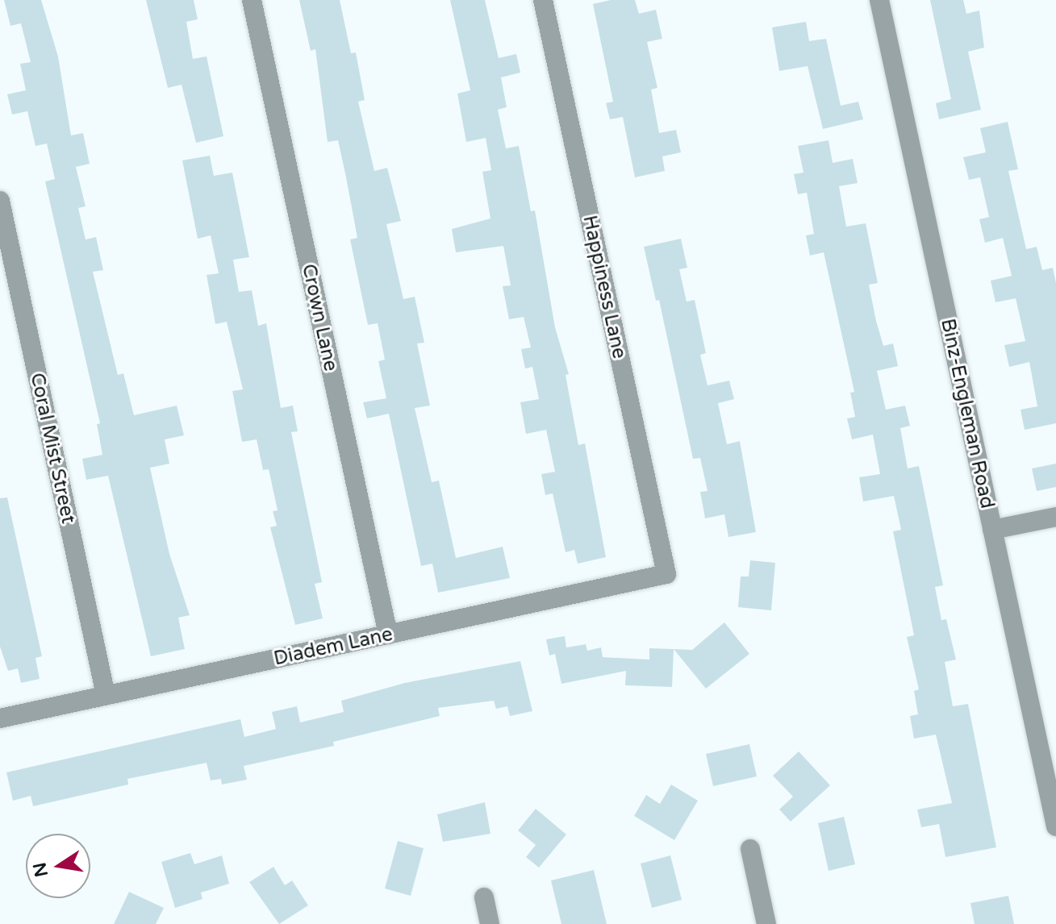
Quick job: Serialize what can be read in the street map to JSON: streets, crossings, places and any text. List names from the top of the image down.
{
  "streets": {
    "street": [
      "Happiness Lane",
      "Crown Lane",
      "Binz-Engleman Road",
      "Coral Mist Street",
      "Diadem Lane"
    ]
  },
  "crossings": [
    ["Happiness Lane", "Diadem Lane"],
    ["Crown Lane", "Diadem Lane"],
    ["Coral Mist Street", "Diadem Lane"]
  ],
  "north": "left"
}
